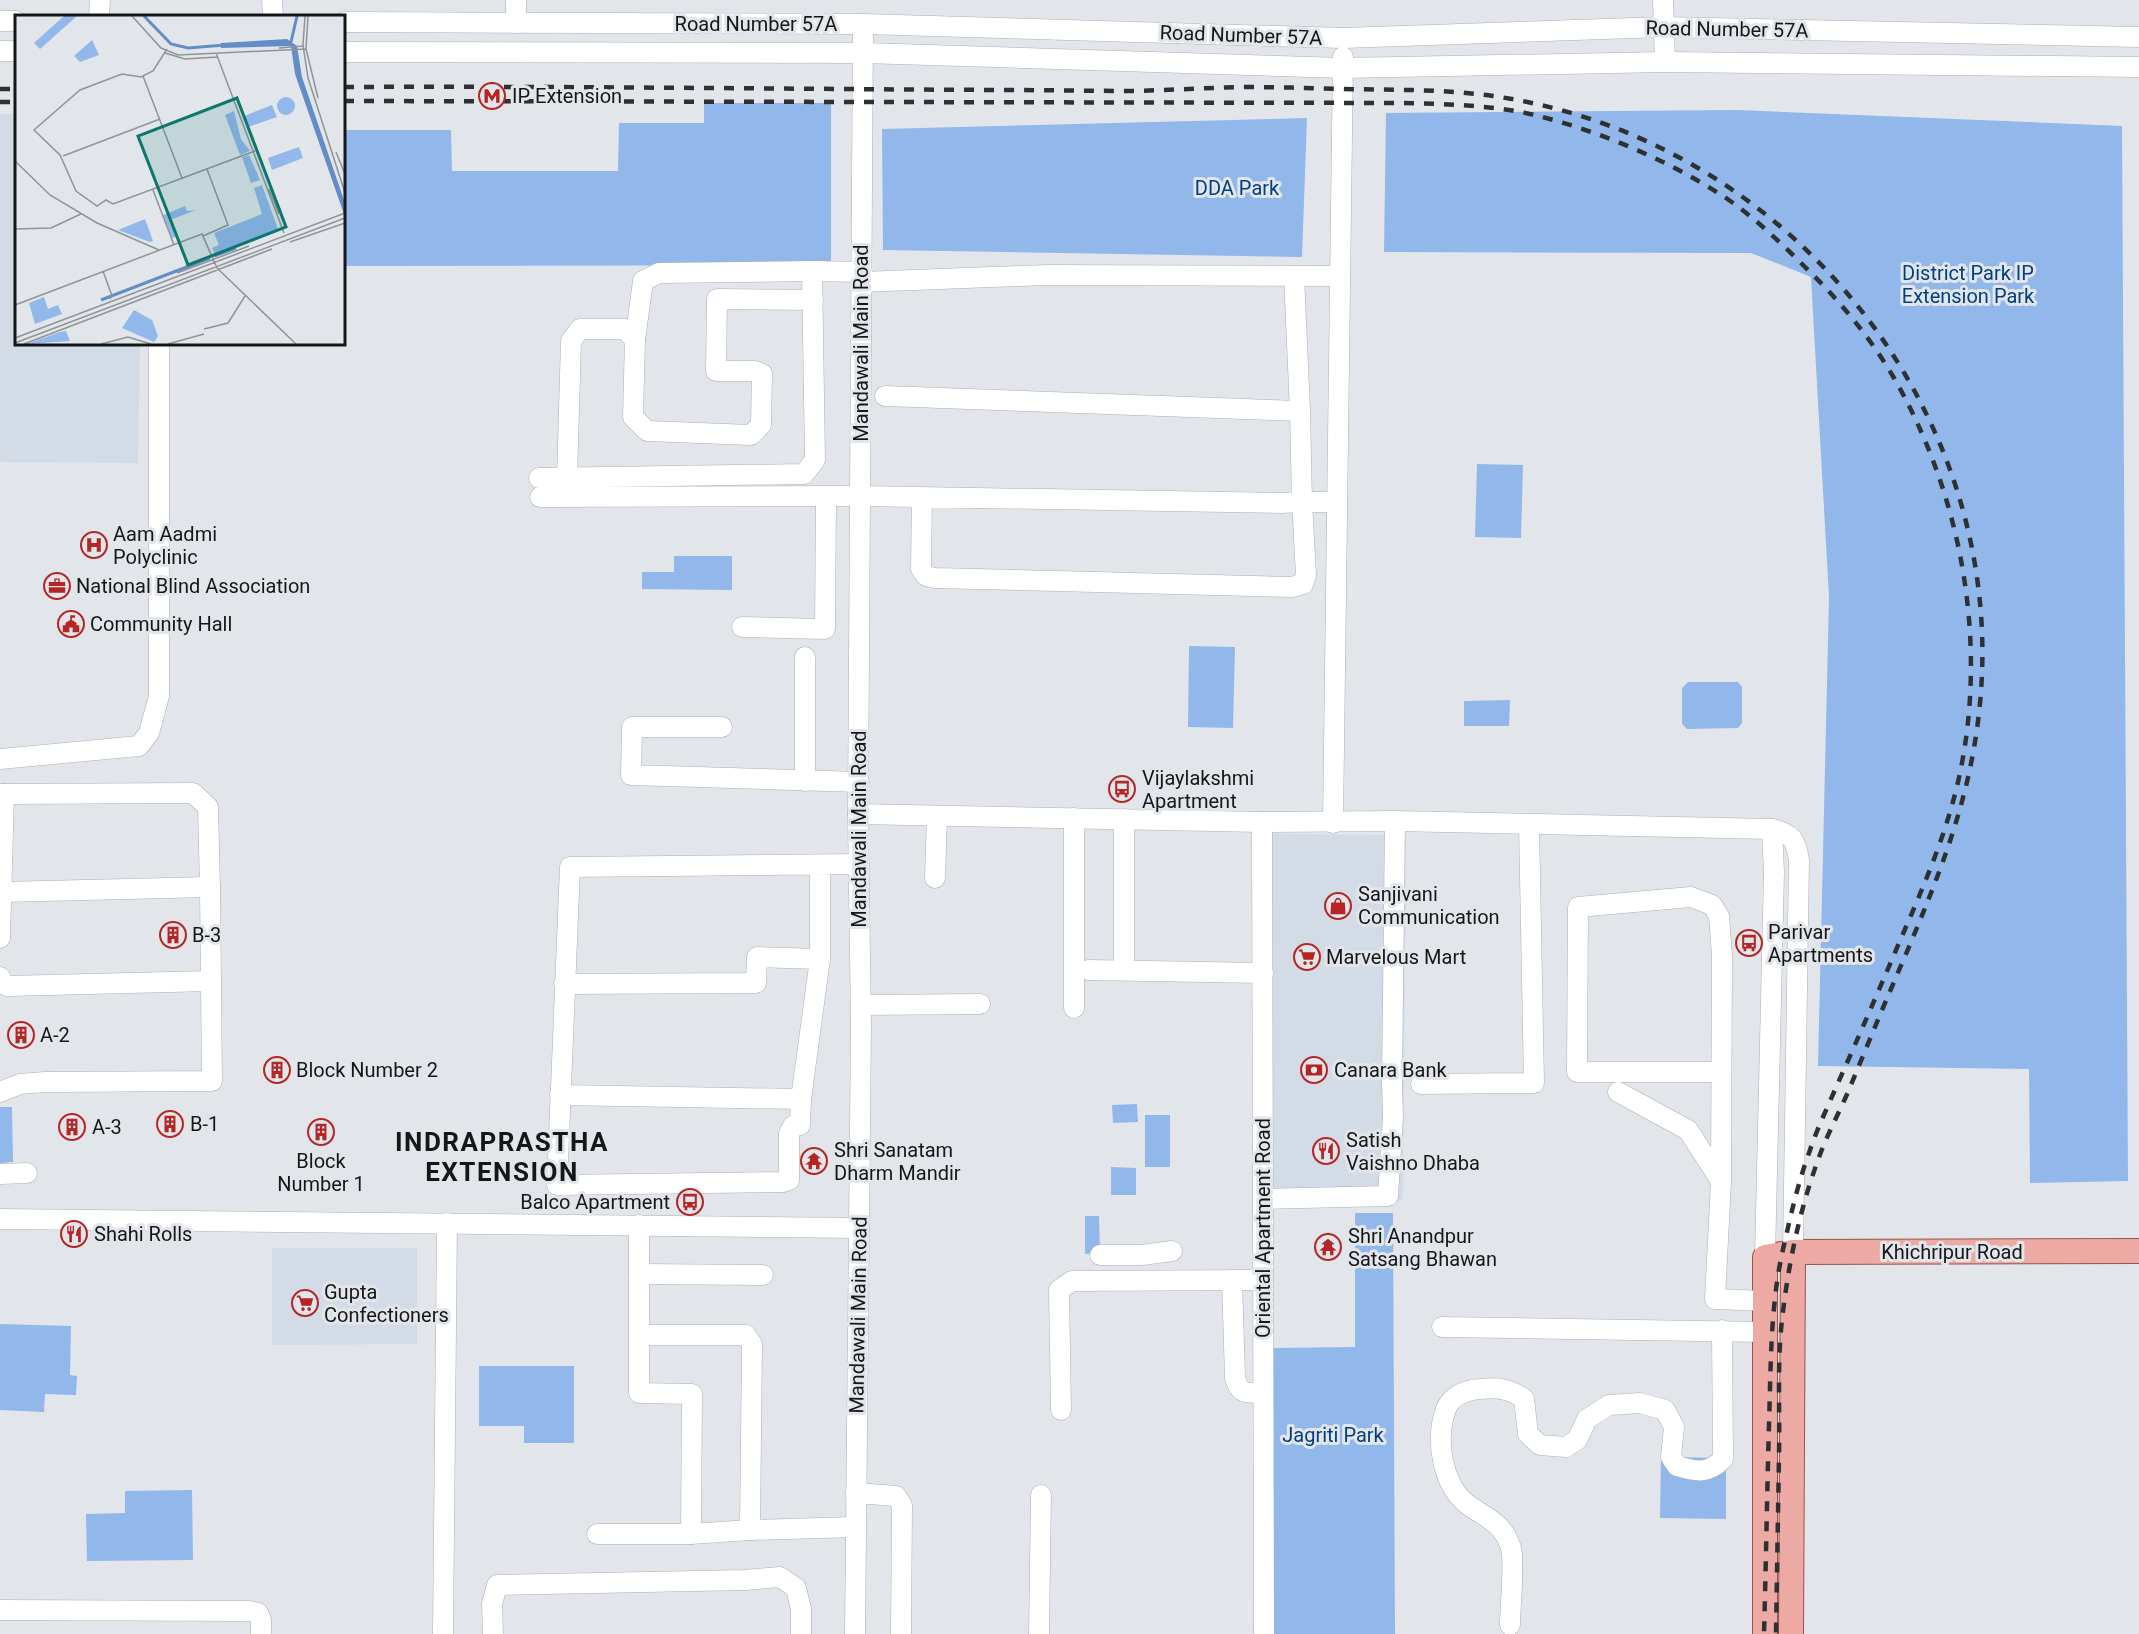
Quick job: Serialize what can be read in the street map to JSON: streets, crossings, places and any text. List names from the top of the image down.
{
  "streets": {
    "main road": ["Khichripur Road"],
    "street": ["Road Number 57A", "Mandawali Main Road", "Oriental Apartment Road"]
  },
  "crossings": [
    ["Road Number 57A", "Mandawali Main Road"]
  ],
  "districts": ["INDRAPRASTHA EXTENSION"],
  "parks": ["DDA Park", "District Park IP Extension Park", "Jagriti Park"],
  "places": {
    "metro station": ["IP Extension"],
    "hospital": ["Aam Aadmi Polyclinic"],
    "office": ["National Blind Association"],
    "public building": ["Community Hall"],
    "bus stop": ["Vijaylakshmi Apartment", "Parivar Apartments", "Balco Apartment"],
    "shop": ["Sanjivani Communication"],
    "building": [
      "B-3",
      "A-2",
      "Block Number 2",
      "B-1",
      "A-3",
      "Block Number 1"
    ],
    "supermarket": ["Marvelous Mart", "Gupta Confectioners"],
    "bank": ["Canara Bank"],
    "restaurant": ["Satish Vaishno Dhaba", "Shahi Rolls"],
    "temple": ["Shri Sanatam Dharm Mandir", "Shri Anandpur Satsang Bhawan"]
  }
}
